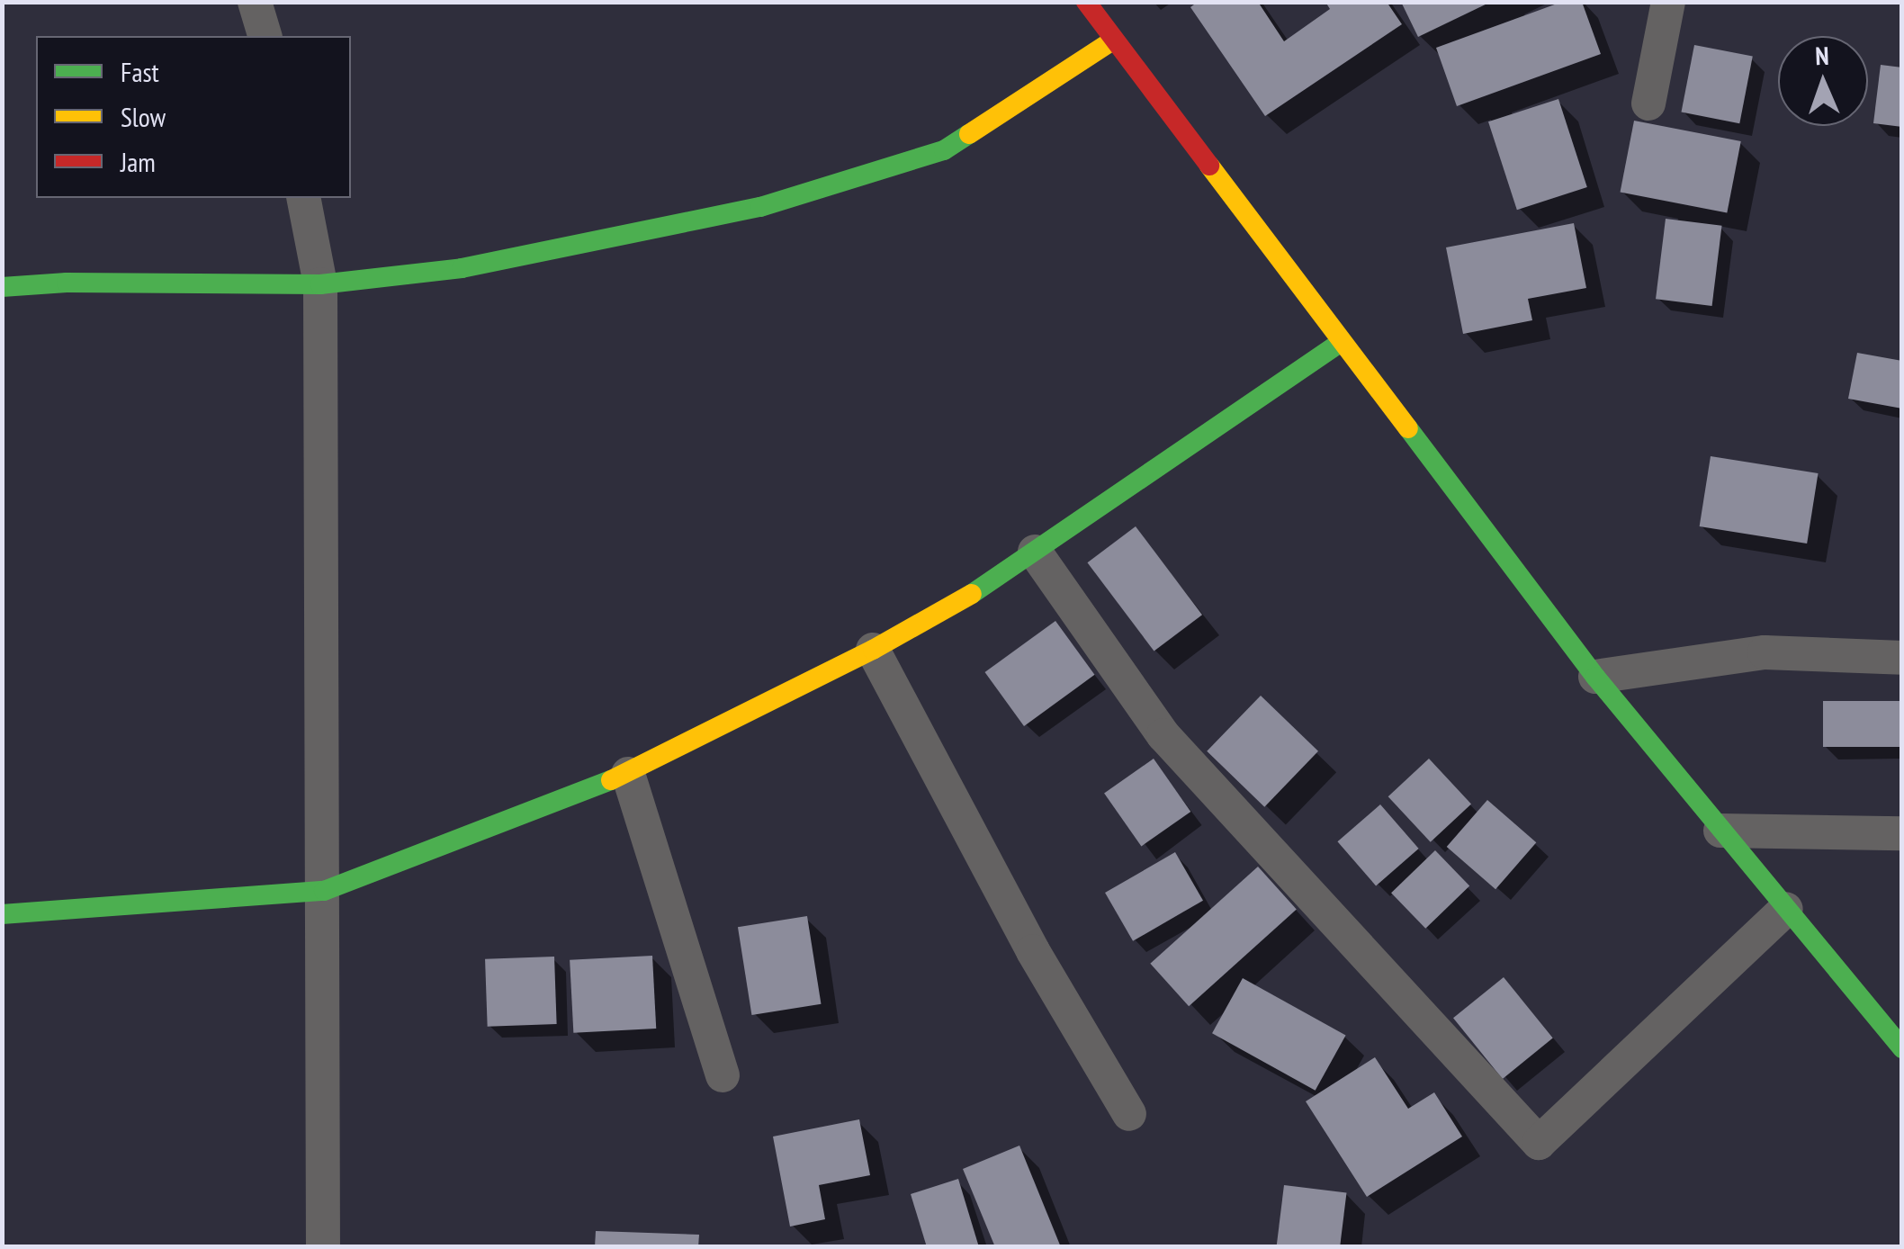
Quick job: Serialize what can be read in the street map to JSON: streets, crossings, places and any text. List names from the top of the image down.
{
  "legend": ["Fast", "Slow", "Jam"],
  "north": "top"
}
